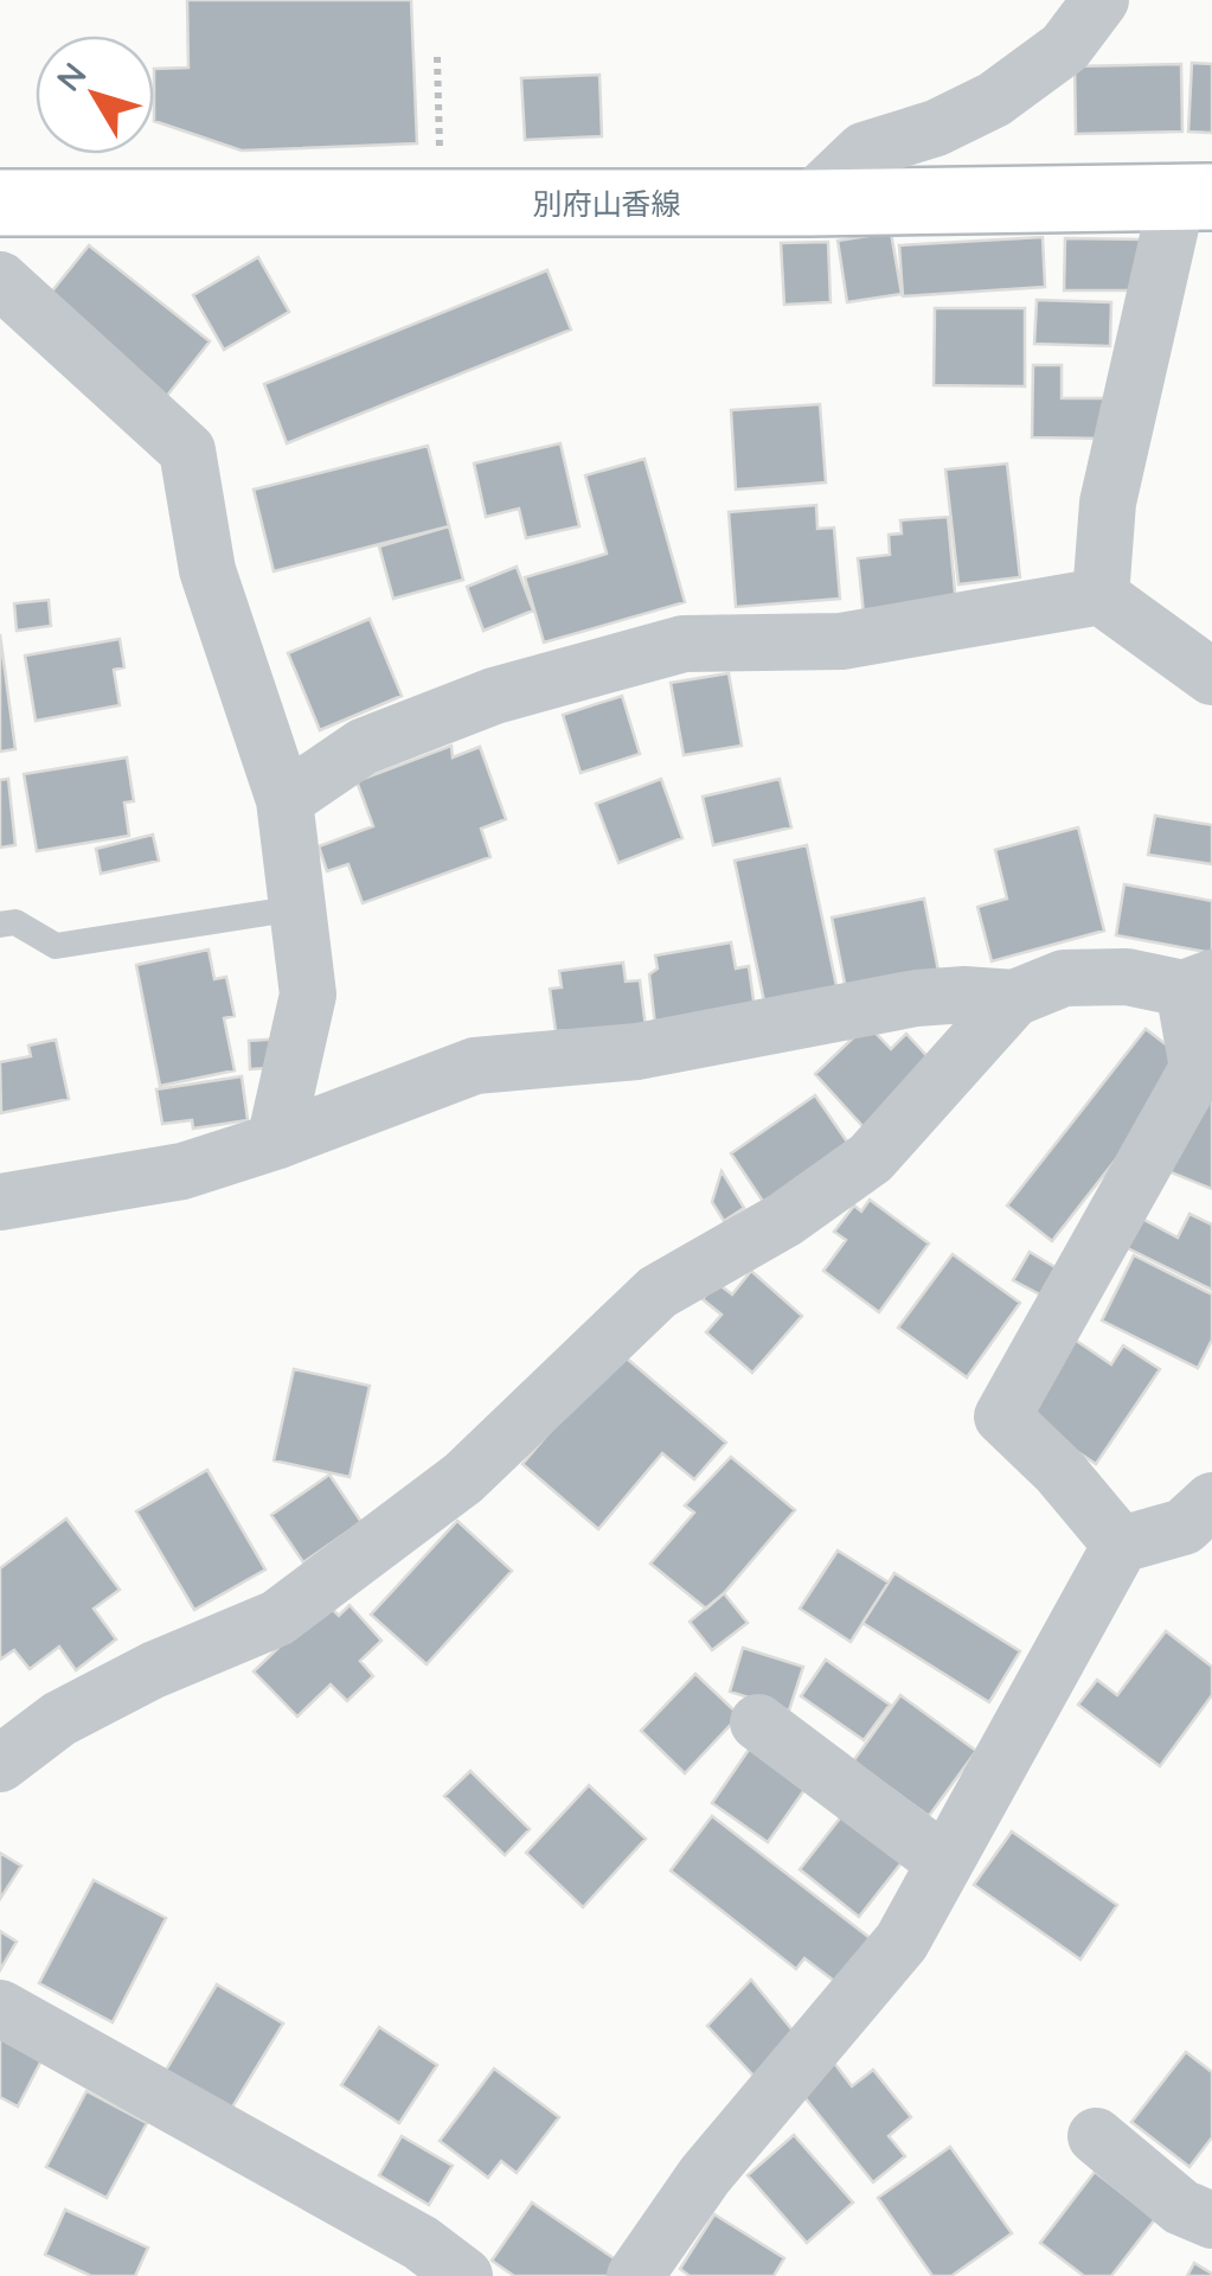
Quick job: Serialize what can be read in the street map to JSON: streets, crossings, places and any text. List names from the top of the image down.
{
  "streets": {
    "main road": ["別府山香線"]
  },
  "north": "top left"
}
